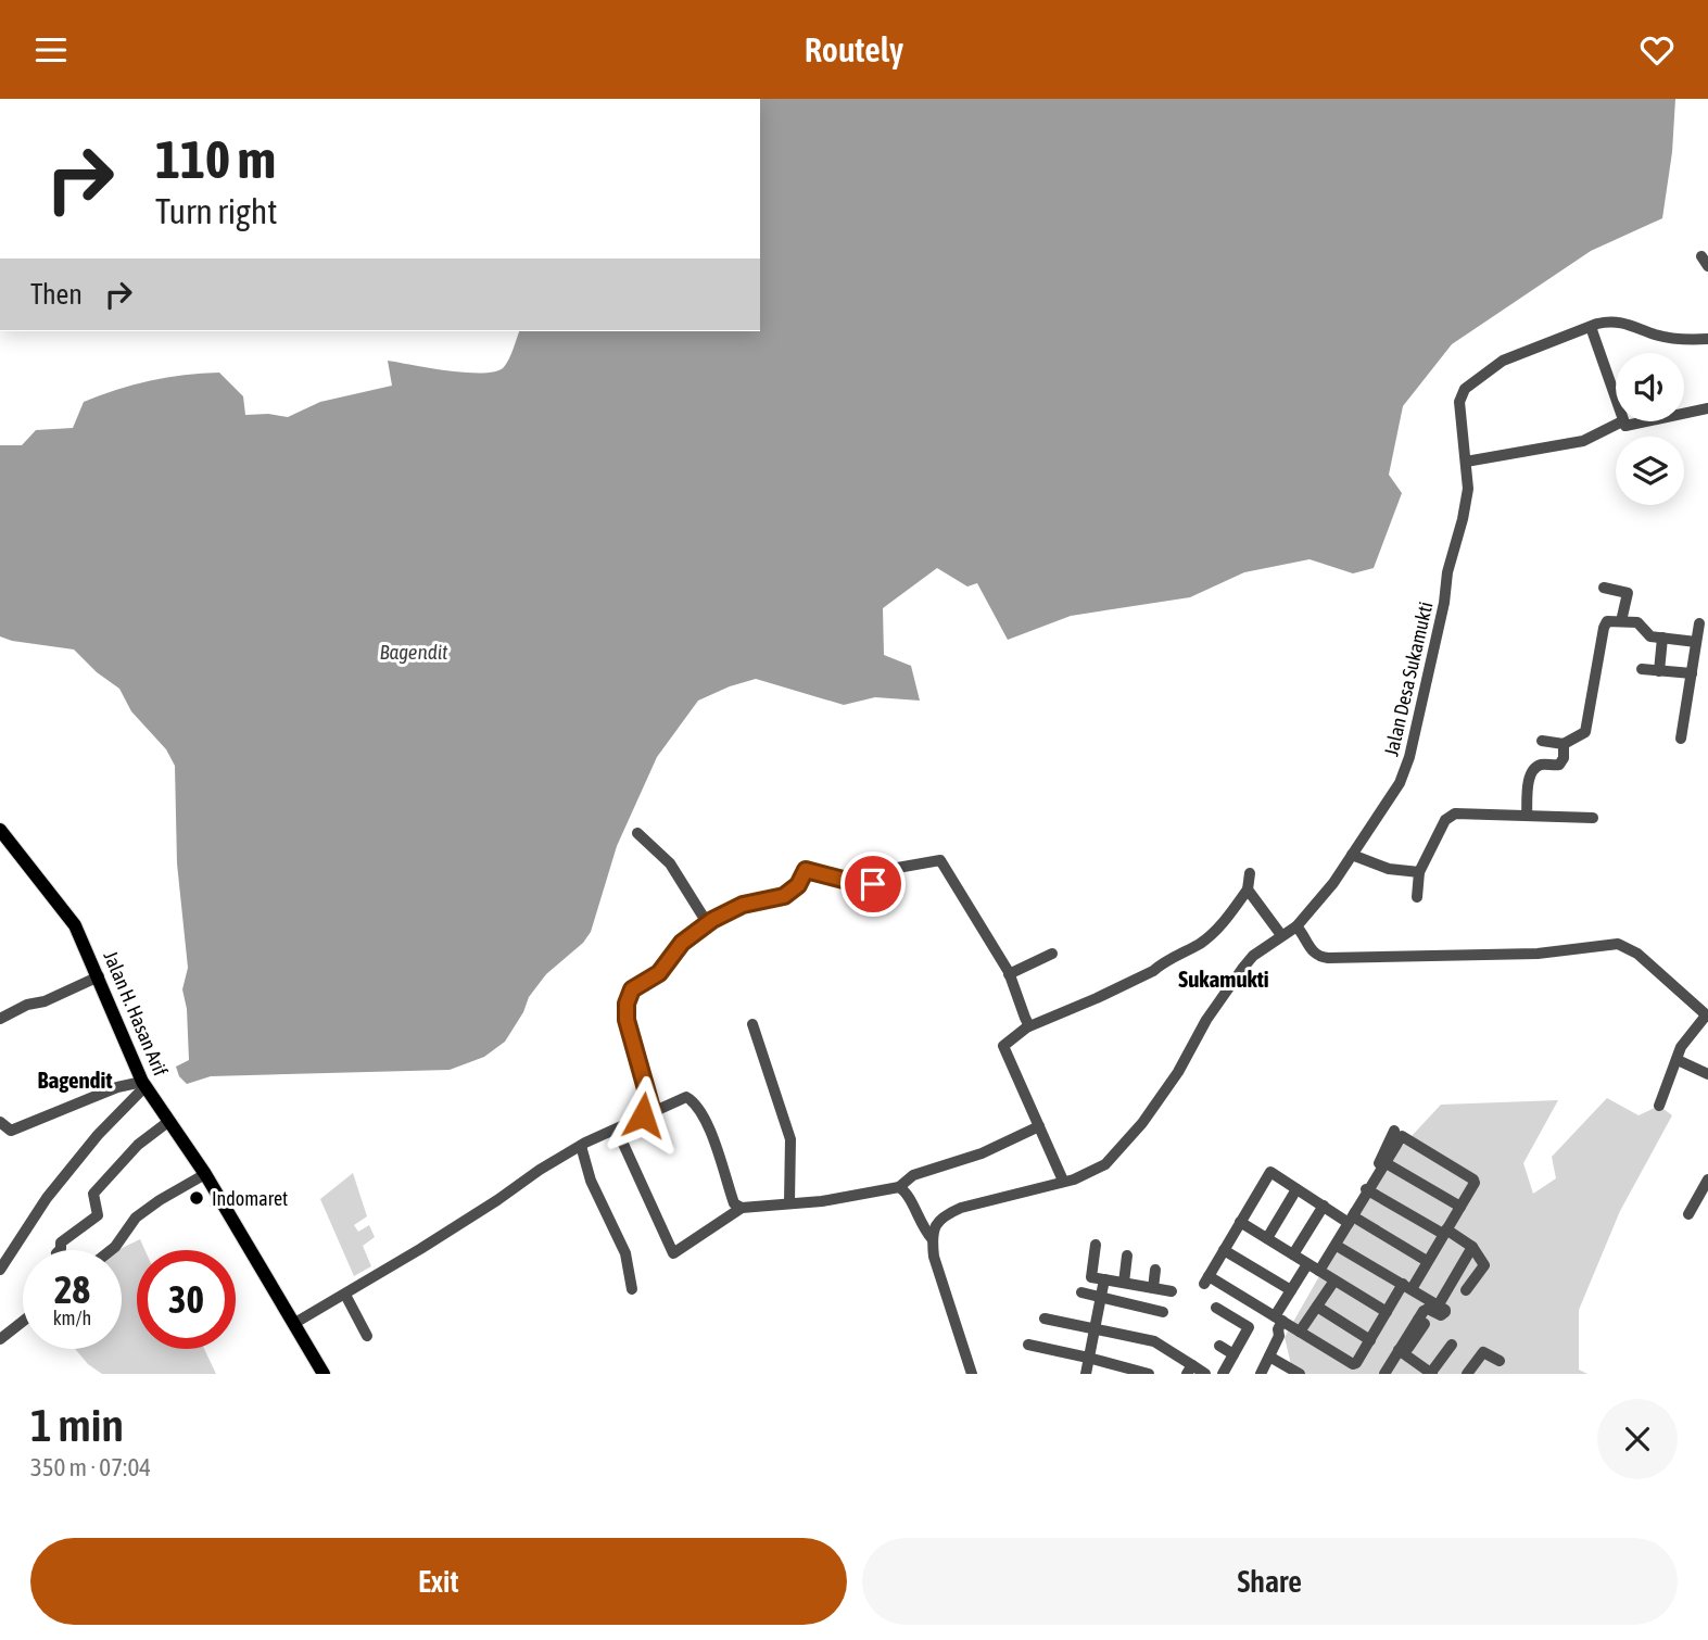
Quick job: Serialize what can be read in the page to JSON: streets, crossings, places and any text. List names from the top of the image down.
{
  "streets": {
    "main road": ["Jalan H. Hasan Arif"],
    "street": ["Jalan Desa Sukamukti"]
  },
  "districts": ["Sukamukti", "Bagendit"],
  "water": ["Bagendit"],
  "places": ["Indomaret"],
  "page": {
    "header": "Routely",
    "turn": ["110 m", "Turn right"],
    "then": "Then",
    "speed": "28 km/h",
    "limit": "30",
    "heading": ["1 min", "350 m · 07:04"],
    "buttons": ["Exit", "Share"]
  }
}
